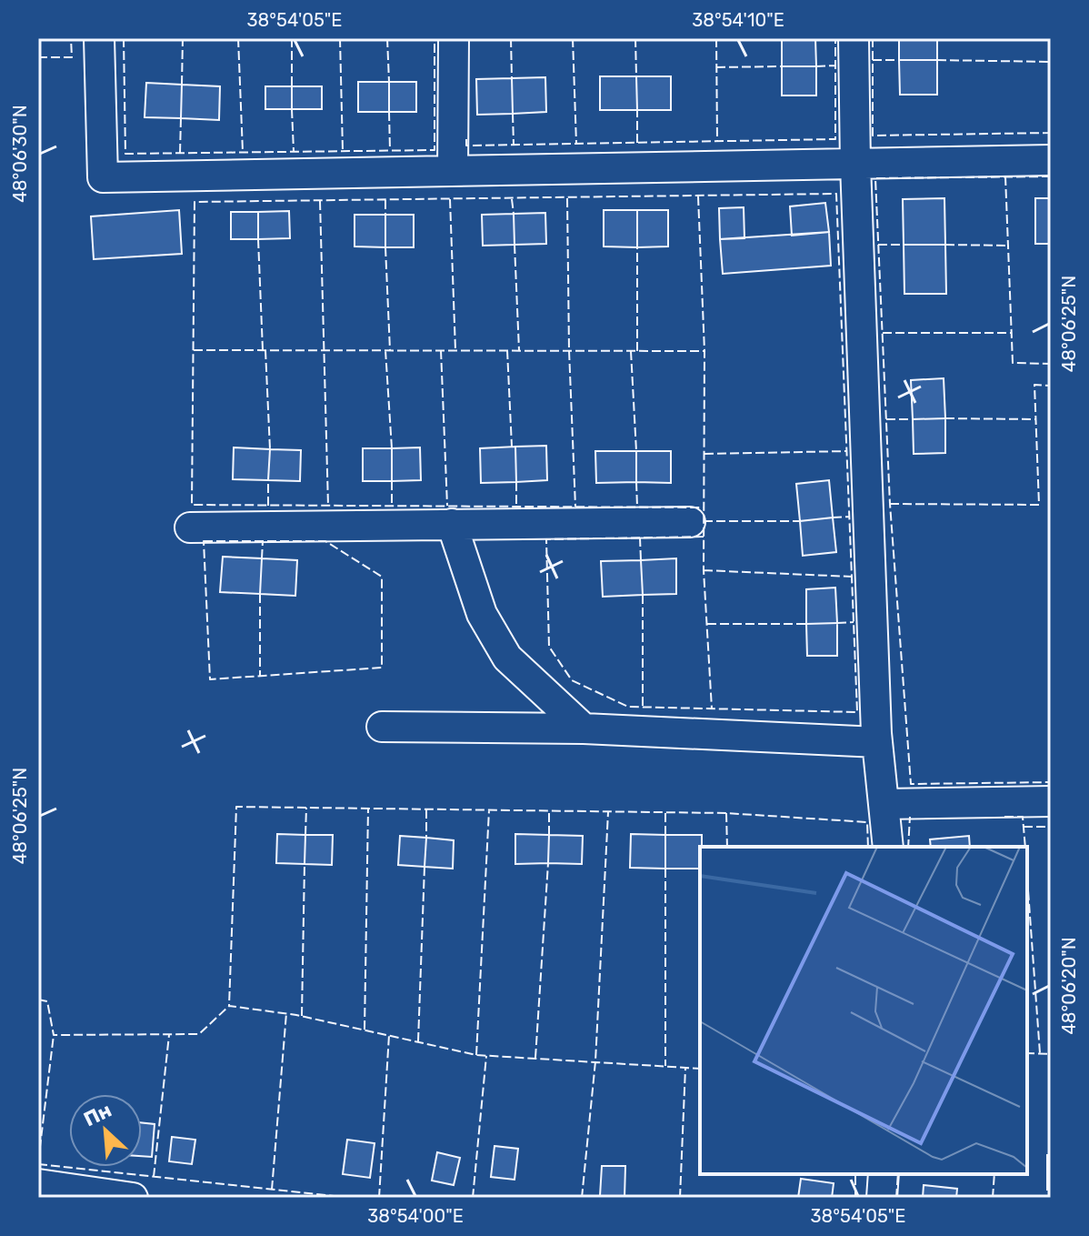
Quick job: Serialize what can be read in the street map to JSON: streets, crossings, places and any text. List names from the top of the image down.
{
  "north": "top left",
  "coordinates": [
    "38°54'05\"E",
    "38°54'10\"E",
    "48°06'30\"N",
    "48°06'25\"N",
    "48°06'20\"N",
    "38°54'00\"E"
  ]
}
